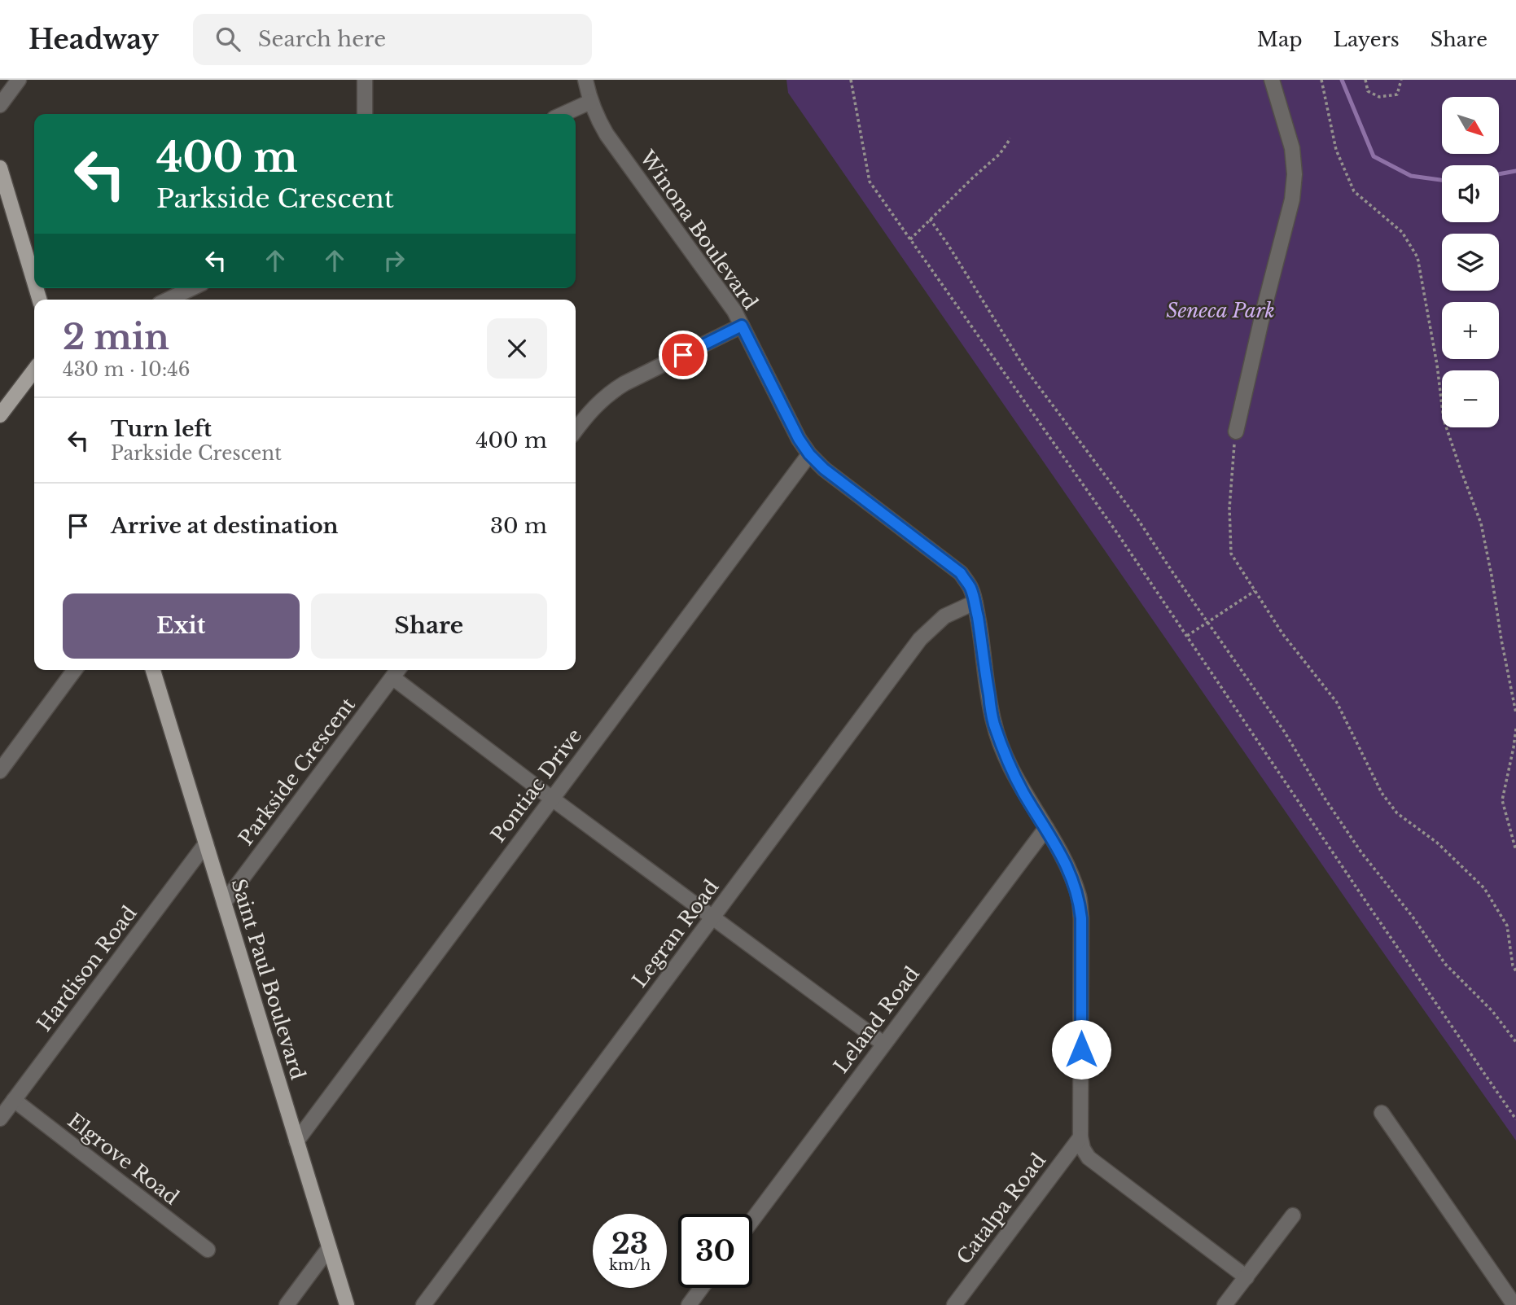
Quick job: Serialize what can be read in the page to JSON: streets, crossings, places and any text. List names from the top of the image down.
{
  "streets": {
    "main road": ["Saint Paul Boulevard"],
    "street": [
      "Winona Boulevard",
      "Parkside Crescent",
      "Pontiac Drive",
      "Legran Road",
      "Hardison Road",
      "Leland Road",
      "Elgrove Road",
      "Catalpa Road"
    ]
  },
  "crossings": [
    ["Winona Boulevard", "Pontiac Drive"],
    ["Winona Boulevard", "Legran Road"],
    ["Winona Boulevard", "Leland Road"],
    ["Winona Boulevard", "Catalpa Road"],
    ["Parkside Crescent", "Saint Paul Boulevard"],
    ["Pontiac Drive", "Saint Paul Boulevard"],
    ["Hardison Road", "Saint Paul Boulevard"],
    ["Hardison Road", "Elgrove Road"]
  ],
  "parks": ["Seneca Park"],
  "north": "bottom right",
  "page": {
    "header": "Headway",
    "search": "Search here",
    "nav": ["Map", "Layers", "Share"],
    "map_buttons": ["+", "−"],
    "turn": ["400 m", "Parkside Crescent"],
    "heading": ["2 min", "430 m · 10:46"],
    "list": [
      {
        "name": "Turn left",
        "note": "Parkside Crescent",
        "value": "400 m"
      },
      {
        "name": "Arrive at destination",
        "value": "30 m"
      }
    ],
    "buttons": ["Exit", "Share"],
    "speed": "23 km/h",
    "limit": "30"
  }
}
